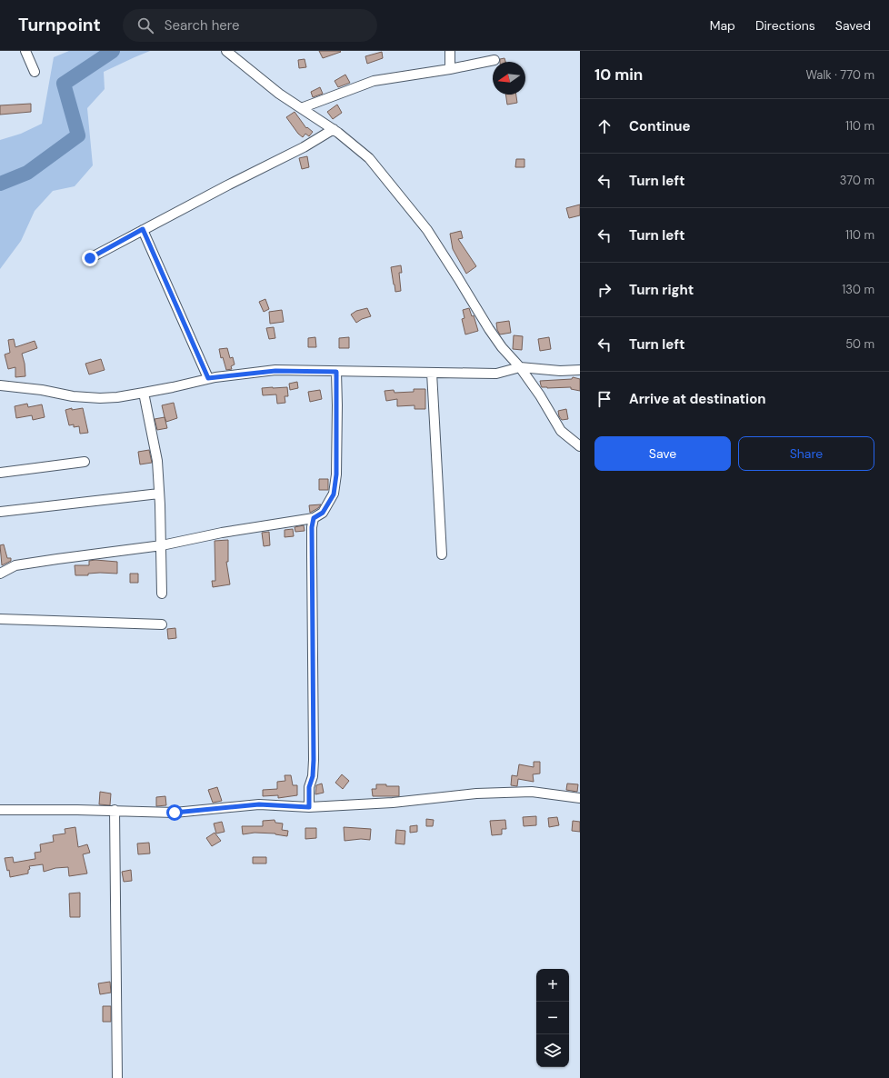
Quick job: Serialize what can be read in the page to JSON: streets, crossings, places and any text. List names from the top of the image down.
{
  "north": "left",
  "page": {
    "header": "Turnpoint",
    "search": "Search here",
    "nav": ["Map", "Directions", "Saved"],
    "heading": ["10 min", "Walk · 770 m"],
    "list": [
      ["Continue", "110 m"],
      ["Turn left", "370 m"],
      ["Turn left", "110 m"],
      ["Turn right", "130 m"],
      ["Turn left", "50 m"],
      "Arrive at destination"
    ],
    "buttons": ["Save", "Share"],
    "map_buttons": ["+", "−"]
  }
}
